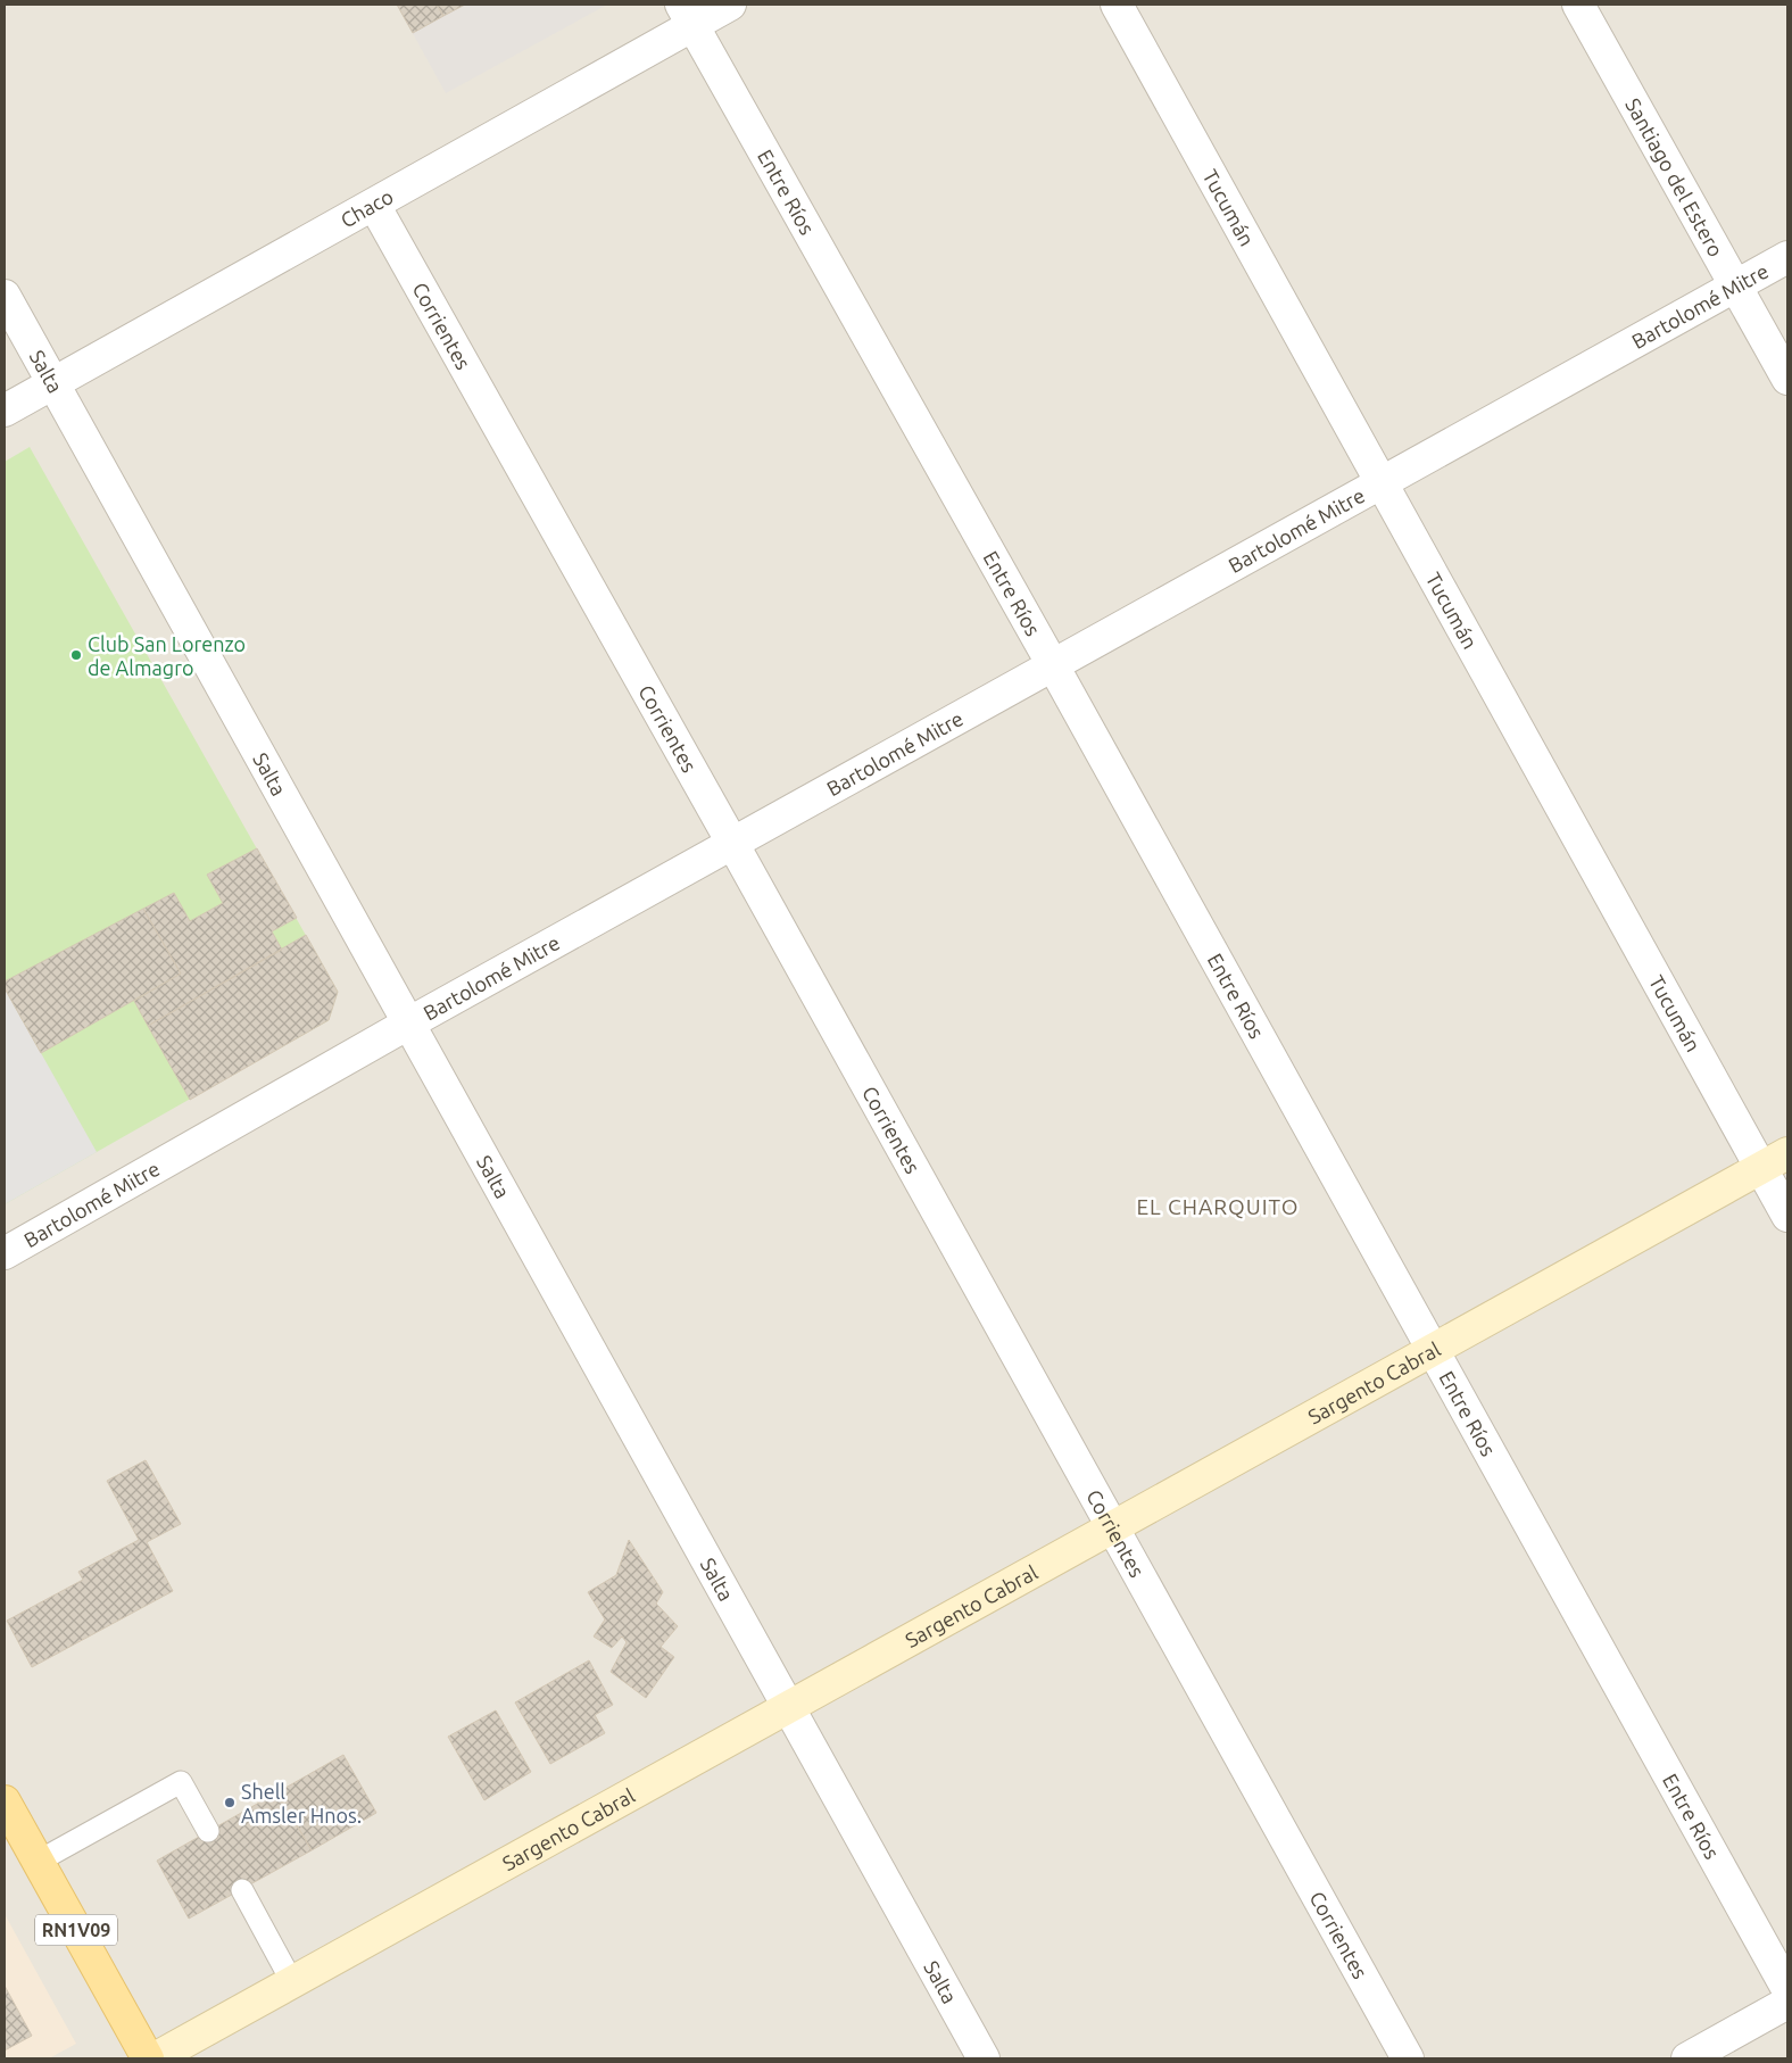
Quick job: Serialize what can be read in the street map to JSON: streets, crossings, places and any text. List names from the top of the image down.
{
  "streets": {
    "main road": ["Sargento Cabral", "RN1V09"],
    "street": [
      "Santiago del Estero",
      "Entre Ríos",
      "Tucumán",
      "Chaco",
      "Bartolomé Mitre",
      "Corrientes",
      "Salta"
    ]
  },
  "crossings": [
    ["Santiago del Estero", "Bartolomé Mitre"],
    ["Entre Ríos", "Chaco"],
    ["Entre Ríos", "Bartolomé Mitre"],
    ["Entre Ríos", "Sargento Cabral"],
    ["Tucumán", "Bartolomé Mitre"],
    ["Tucumán", "Sargento Cabral"],
    ["Chaco", "Corrientes"],
    ["Chaco", "Salta"],
    ["Bartolomé Mitre", "Corrientes"],
    ["Bartolomé Mitre", "Salta"],
    ["Corrientes", "Sargento Cabral"],
    ["Salta", "Sargento Cabral"]
  ],
  "districts": ["EL CHARQUITO"],
  "places": ["Club San Lorenzo de Almagro", "Shell Amsler Hnos."]
}
